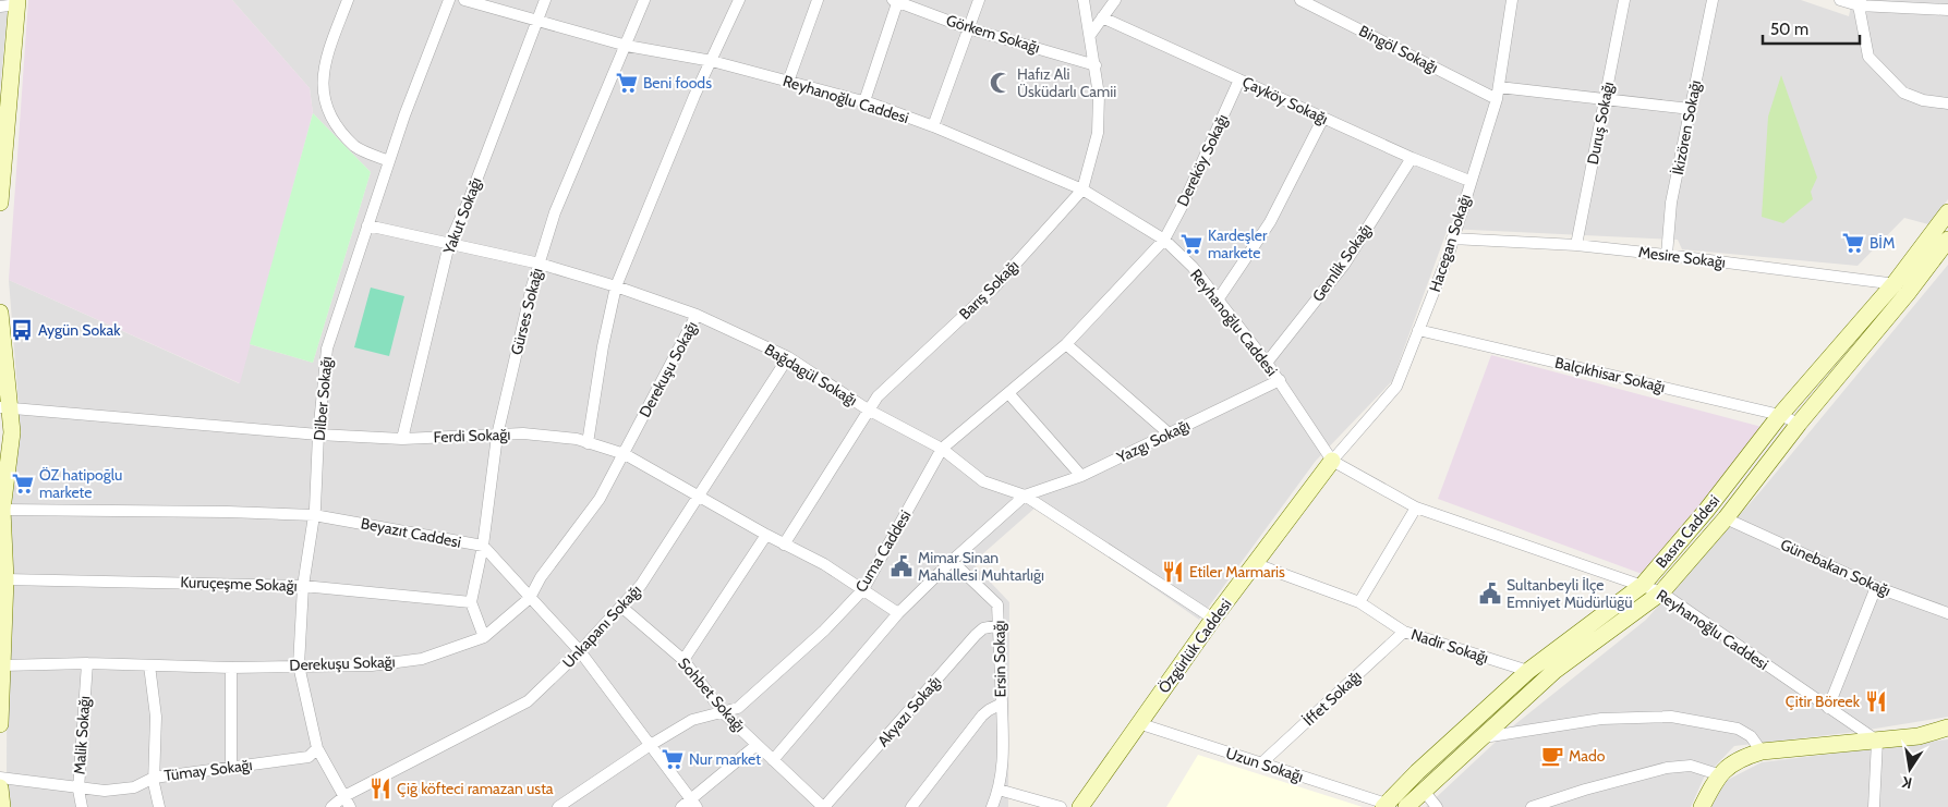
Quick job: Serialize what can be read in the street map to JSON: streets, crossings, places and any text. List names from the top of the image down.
{
  "streets": {
    "main road": ["Basra Caddesi", "Özgürlük Caddesi"],
    "street": [
      "Görkem Sokağı",
      "Bingöl Sokağı",
      "Reyhanoğlu Caddesi",
      "Çayköy Sokağı",
      "Duruş Sokağı",
      "İkizören Sokağı",
      "Dereköy Sokağı",
      "Yakut Sokağı",
      "Hacegan Sokağı",
      "Mesire Sokağı",
      "Gemlik Sokağı",
      "Barış Sokağı",
      "Gürses Sokağı",
      "Derekuşu Sokağı",
      "Bağdagül Sokağı",
      "Balçıkhisar Sokağı",
      "Dilber Sokağı",
      "Ferdi Sokağı",
      "Yazgı Sokağı",
      "Beyazıt Caddesi",
      "Cuma Caddesi",
      "Günebakan Sokağı",
      "Kuruçeşme Sokağı",
      "Unkapanı Sokağı",
      "Nadir Sokağı",
      "Ersin Sokağı",
      "Sohbet Sokağı",
      "İffet Sokağı",
      "Akyazı Sokağı",
      "Malik Sokağı",
      "Uzun Sokağı",
      "Tümay Sokağı"
    ]
  },
  "crossings": [
    ["Görkem Sokağı", "Barış Sokağı"],
    ["Bingöl Sokağı", "Hacegan Sokağı"],
    ["Reyhanoğlu Caddesi", "Dereköy Sokağı"],
    ["Reyhanoğlu Caddesi", "Yakut Sokağı"],
    ["Reyhanoğlu Caddesi", "Hacegan Sokağı"],
    ["Reyhanoğlu Caddesi", "Gemlik Sokağı"],
    ["Reyhanoğlu Caddesi", "Barış Sokağı"],
    ["Reyhanoğlu Caddesi", "Gürses Sokağı"],
    ["Reyhanoğlu Caddesi", "Yazgı Sokağı"],
    ["Reyhanoğlu Caddesi", "Basra Caddesi"],
    ["Reyhanoğlu Caddesi", "Cuma Caddesi"],
    ["Reyhanoğlu Caddesi", "Özgürlük Caddesi"],
    ["Çayköy Sokağı", "Dereköy Sokağı"],
    ["Çayköy Sokağı", "Hacegan Sokağı"],
    ["Çayköy Sokağı", "Gemlik Sokağı"],
    ["Duruş Sokağı", "Mesire Sokağı"],
    ["İkizören Sokağı", "Mesire Sokağı"],
    ["Dereköy Sokağı", "Cuma Caddesi"],
    ["Yakut Sokağı", "Bağdagül Sokağı"],
    ["Yakut Sokağı", "Ferdi Sokağı"],
    ["Hacegan Sokağı", "Mesire Sokağı"],
    ["Hacegan Sokağı", "Balçıkhisar Sokağı"],
    ["Hacegan Sokağı", "Özgürlük Caddesi"],
    ["Mesire Sokağı", "Basra Caddesi"],
    ["Barış Sokağı", "Bağdagül Sokağı"],
    ["Barış Sokağı", "Ferdi Sokağı"],
    ["Gürses Sokağı", "Bağdagül Sokağı"],
    ["Gürses Sokağı", "Ferdi Sokağı"],
    ["Gürses Sokağı", "Beyazıt Caddesi"],
    ["Gürses Sokağı", "Kuruçeşme Sokağı"],
    ["Derekuşu Sokağı", "Bağdagül Sokağı"],
    ["Derekuşu Sokağı", "Dilber Sokağı"],
    ["Derekuşu Sokağı", "Ferdi Sokağı"],
    ["Derekuşu Sokağı", "Beyazıt Caddesi"],
    ["Derekuşu Sokağı", "Malik Sokağı"],
    ["Bağdagül Sokağı", "Dilber Sokağı"],
    ["Bağdagül Sokağı", "Yazgı Sokağı"],
    ["Bağdagül Sokağı", "Cuma Caddesi"],
    ["Bağdagül Sokağı", "Unkapanı Sokağı"],
    ["Bağdagül Sokağı", "Özgürlük Caddesi"],
    ["Balçıkhisar Sokağı", "Basra Caddesi"],
    ["Dilber Sokağı", "Ferdi Sokağı"],
    ["Dilber Sokağı", "Beyazıt Caddesi"],
    ["Dilber Sokağı", "Kuruçeşme Sokağı"],
    ["Dilber Sokağı", "Unkapanı Sokağı"],
    ["Dilber Sokağı", "Tümay Sokağı"],
    ["Ferdi Sokağı", "Cuma Caddesi"],
    ["Ferdi Sokağı", "Unkapanı Sokağı"],
    ["Basra Caddesi", "Günebakan Sokağı"],
    ["Basra Caddesi", "Nadir Sokağı"],
    ["Basra Caddesi", "Uzun Sokağı"],
    ["Beyazıt Caddesi", "Cuma Caddesi"],
    ["Beyazıt Caddesi", "Unkapanı Sokağı"],
    ["Cuma Caddesi", "Sohbet Sokağı"],
    ["Unkapanı Sokağı", "Sohbet Sokağı"],
    ["Özgürlük Caddesi", "Nadir Sokağı"],
    ["Özgürlük Caddesi", "Uzun Sokağı"],
    ["Nadir Sokağı", "İffet Sokağı"],
    ["Ersin Sokağı", "Akyazı Sokağı"],
    ["Sohbet Sokağı", "Akyazı Sokağı"],
    ["İffet Sokağı", "Uzun Sokağı"],
    ["Malik Sokağı", "Tümay Sokağı"]
  ],
  "places": {
    "supermarket": [
      "Beni foods",
      "BİM",
      "Kardeşler markete",
      "ÖZ hatipoğlu markete",
      "Nur market"
    ],
    "mosque": ["Hafız Ali Üsküdarlı Camii"],
    "bus stop": ["Aygün Sokak"],
    "public building": ["Mimar Sinan Mahallesi Muhtarlığı", "Sultanbeyli İlçe Emniyet Müdürlüğü"],
    "restaurant": ["Etiler Marmaris", "Çitir Böreek", "Çiğ köfteci ramazan usta"],
    "cafe": ["Mado"]
  },
  "scale_bar": "50 m",
  "north": "bottom"
}
